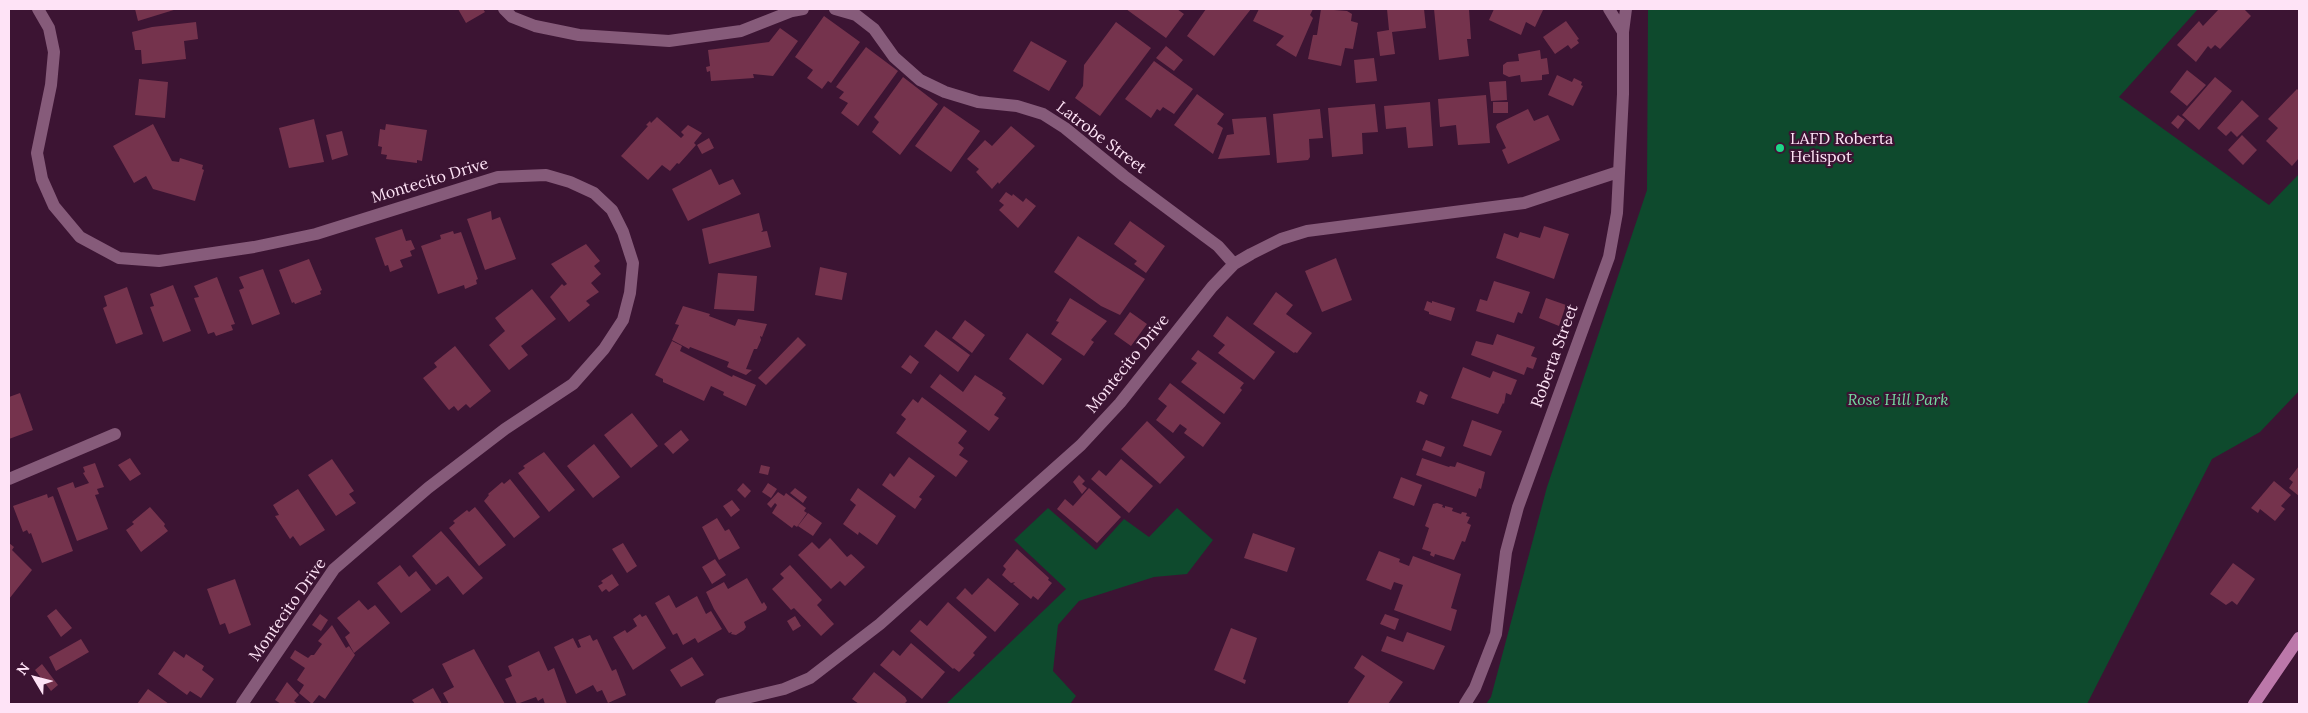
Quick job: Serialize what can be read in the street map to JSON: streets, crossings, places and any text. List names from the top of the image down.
{
  "streets": {
    "street": ["Latrobe Street", "Montecito Drive", "Roberta Street"]
  },
  "crossings": [
    ["Latrobe Street", "Montecito Drive"],
    ["Montecito Drive", "Roberta Street"]
  ],
  "parks": ["Rose Hill Park"],
  "places": ["LAFD Roberta Helispot"],
  "north": "top left"
}
